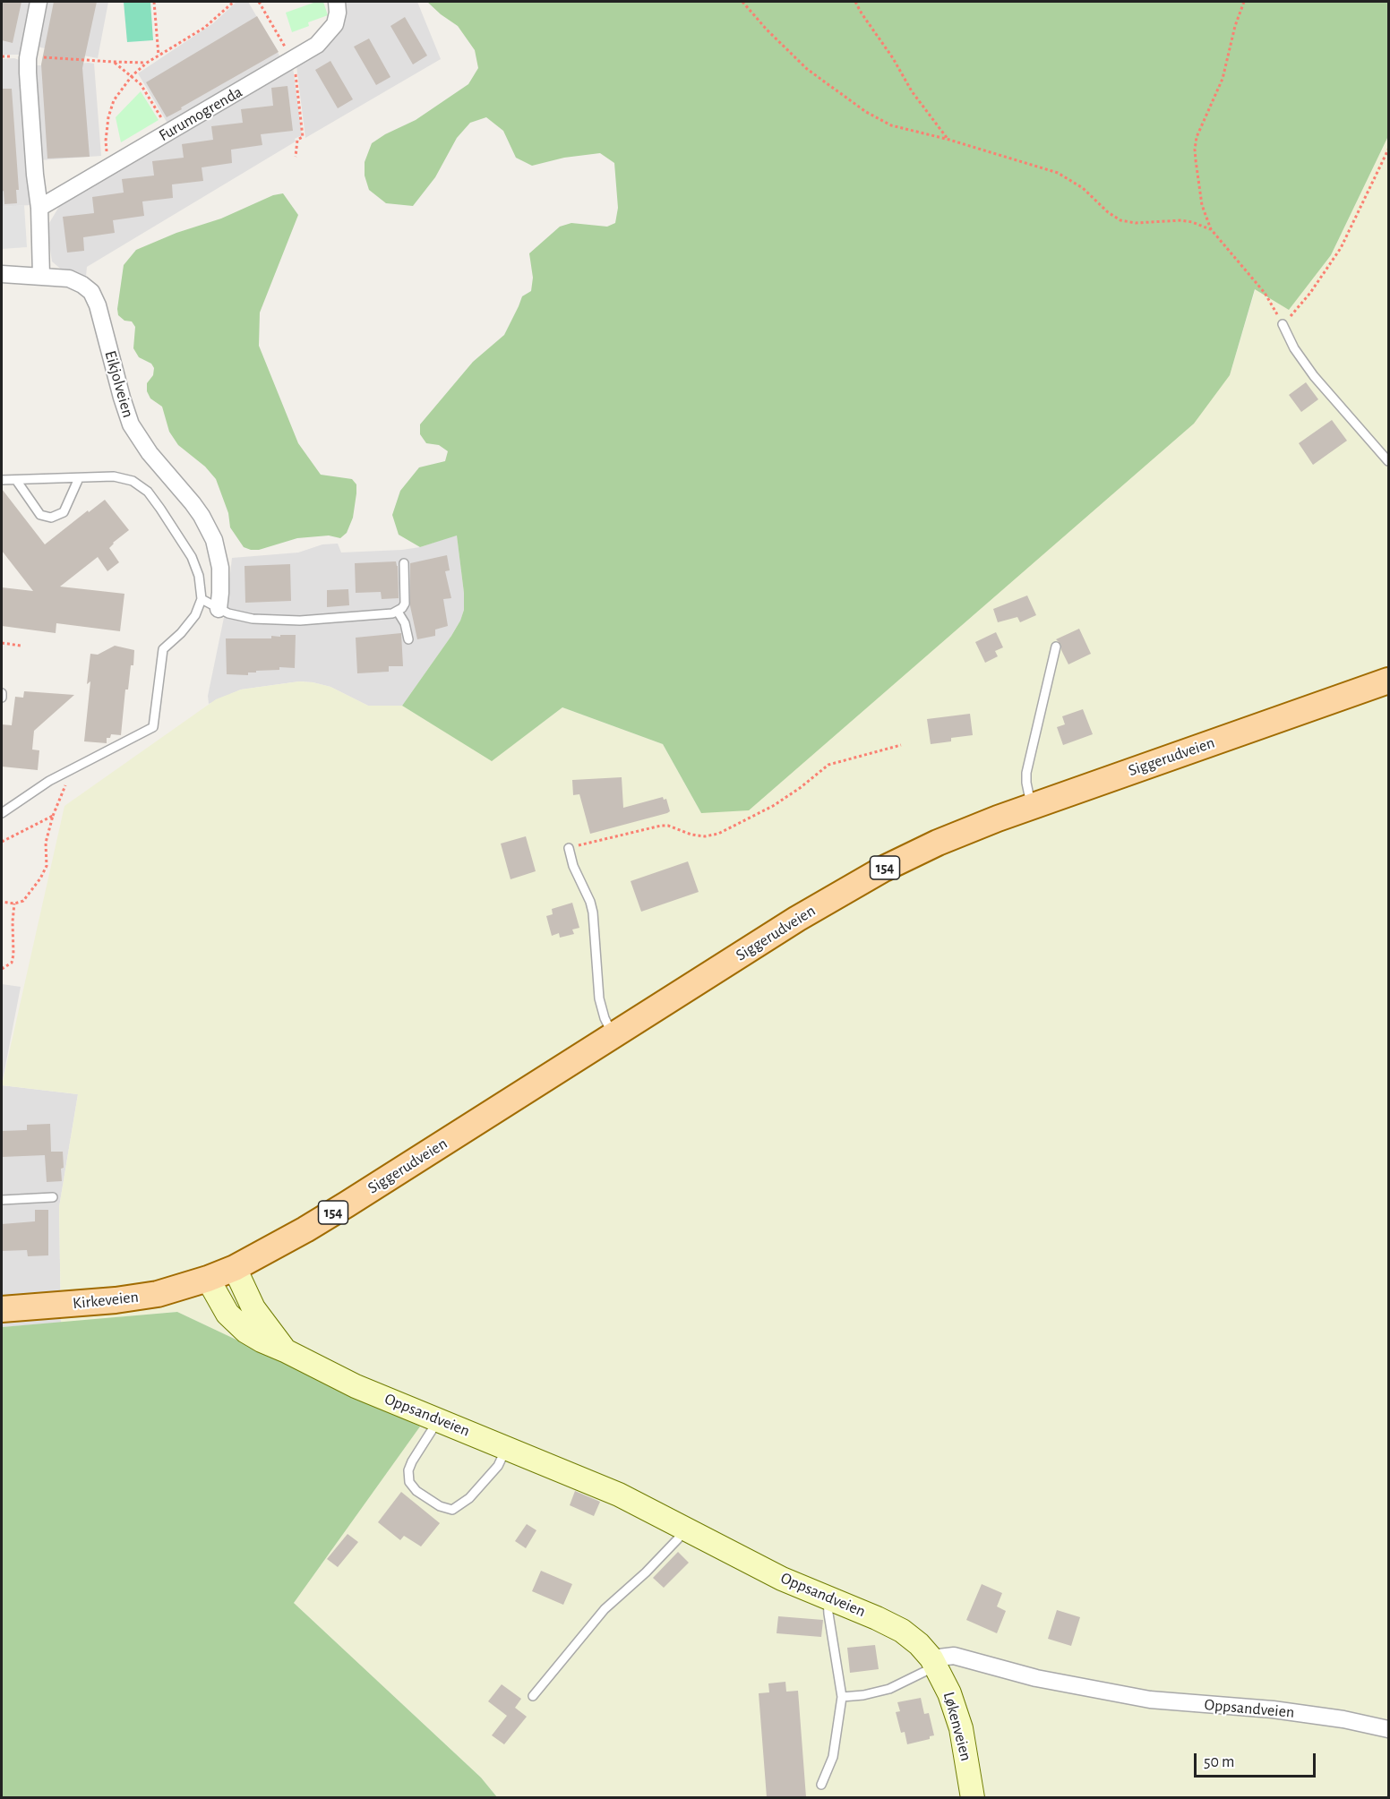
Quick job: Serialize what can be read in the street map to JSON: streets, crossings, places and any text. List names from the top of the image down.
{
  "streets": {
    "main road": [
      "Siggerudveien",
      "154",
      "Kirkeveien",
      "Oppsandveien",
      "Løkenveien"
    ],
    "street": ["Furumogrenda", "Eikjolveien"]
  },
  "crossings": [
    ["Siggerudveien", "Kirkeveien"],
    ["Siggerudveien", "Oppsandveien"],
    ["Kirkeveien", "Oppsandveien"],
    ["Oppsandveien", "Løkenveien"]
  ],
  "scale_bar": "50 m"
}
